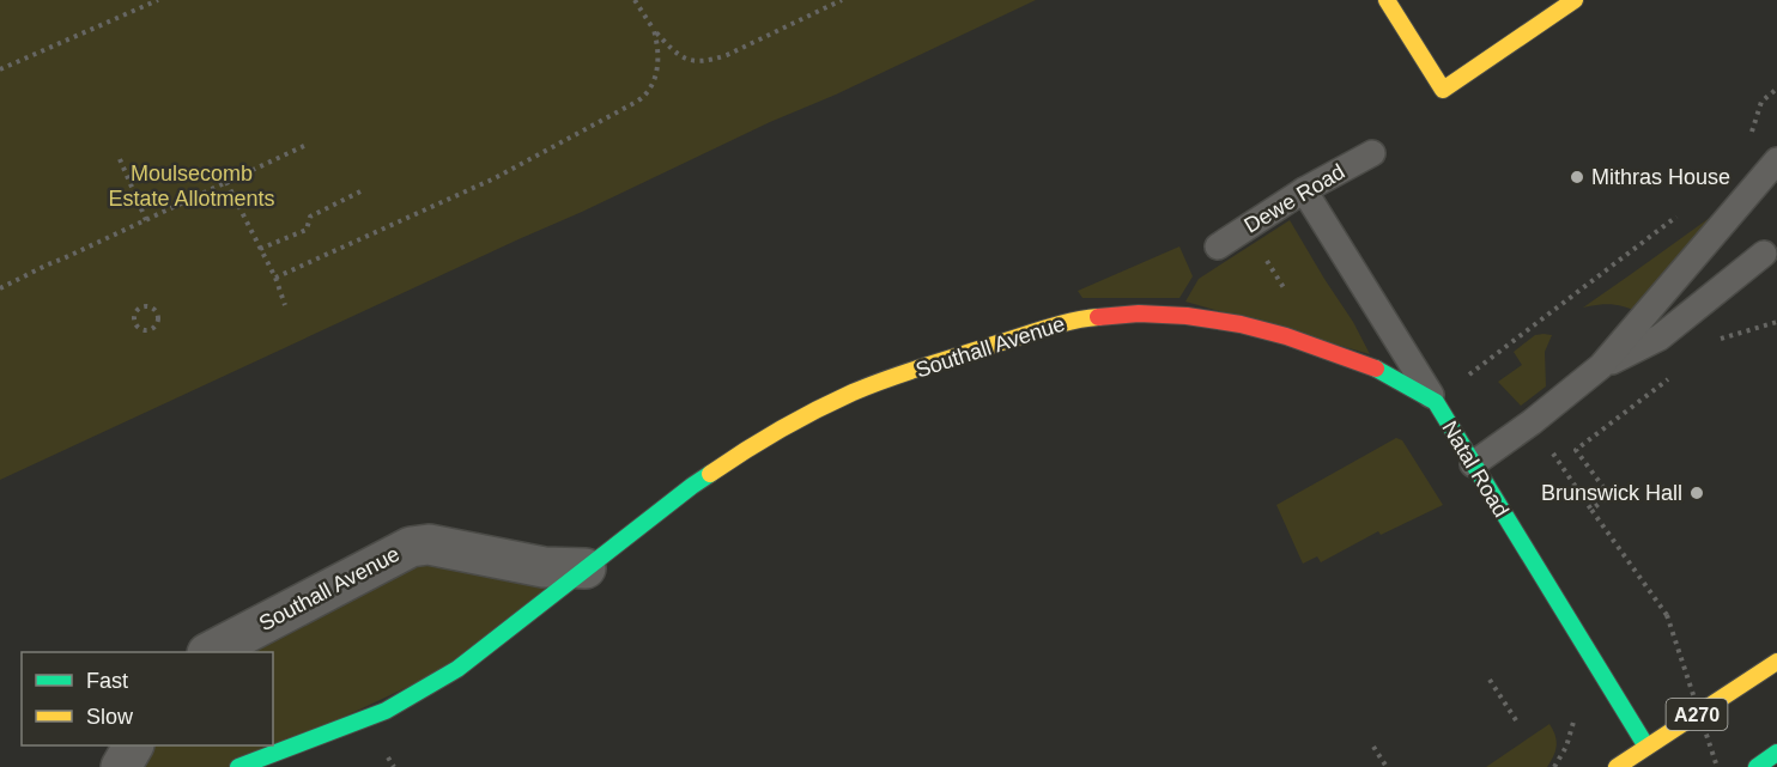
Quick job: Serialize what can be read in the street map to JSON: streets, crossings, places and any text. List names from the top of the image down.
{
  "streets": {
    "street": ["Southall Avenue", "Natal Road", "A270"],
    "lane": ["Dewe Road"]
  },
  "crossings": [
    ["Dewe Road", "Natal Road"],
    ["Southall Avenue", "Natal Road"],
    ["Natal Road", "A270"]
  ],
  "parks": ["Moulsecomb Estate Allotments"],
  "places": ["Mithras House", "Brunswick Hall"],
  "legend": ["Fast", "Slow"]
}
